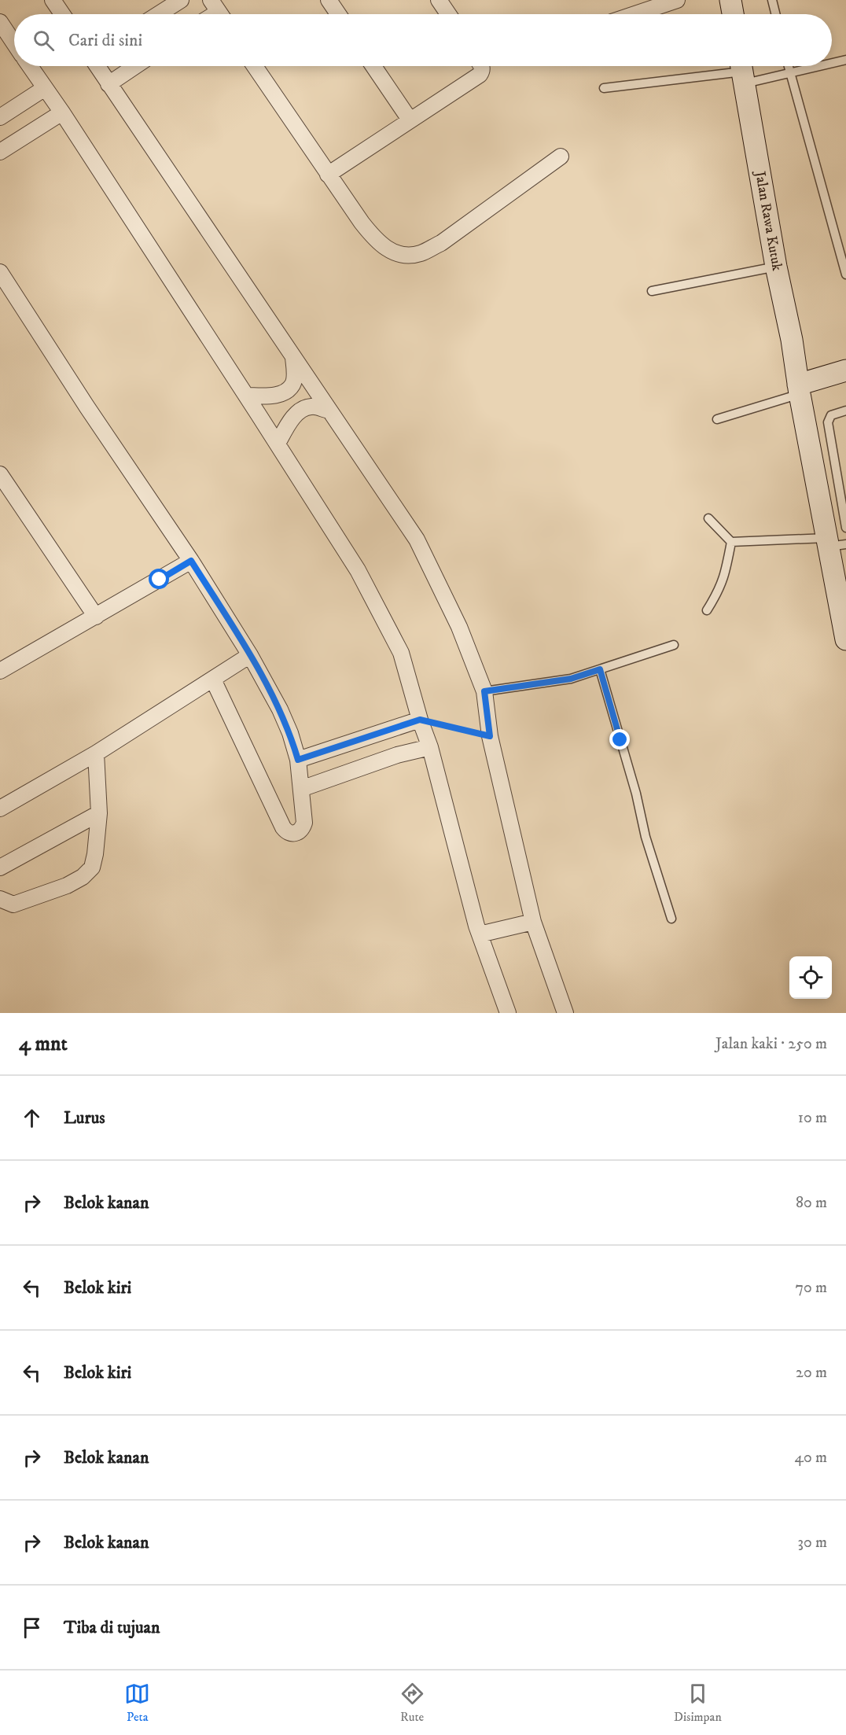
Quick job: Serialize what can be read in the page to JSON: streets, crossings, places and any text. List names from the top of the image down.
{
  "streets": {
    "street": ["Jalan Rawa Kutuk"]
  },
  "page": {
    "search": "Cari di sini",
    "heading": ["4 mnt", "Jalan kaki · 250 m"],
    "list": [
      ["Lurus", "10 m"],
      ["Belok kanan", "80 m"],
      ["Belok kiri", "70 m"],
      ["Belok kiri", "20 m"],
      ["Belok kanan", "40 m"],
      ["Belok kanan", "30 m"],
      "Tiba di tujuan"
    ],
    "nav": ["Peta", "Rute", "Disimpan"]
  }
}
